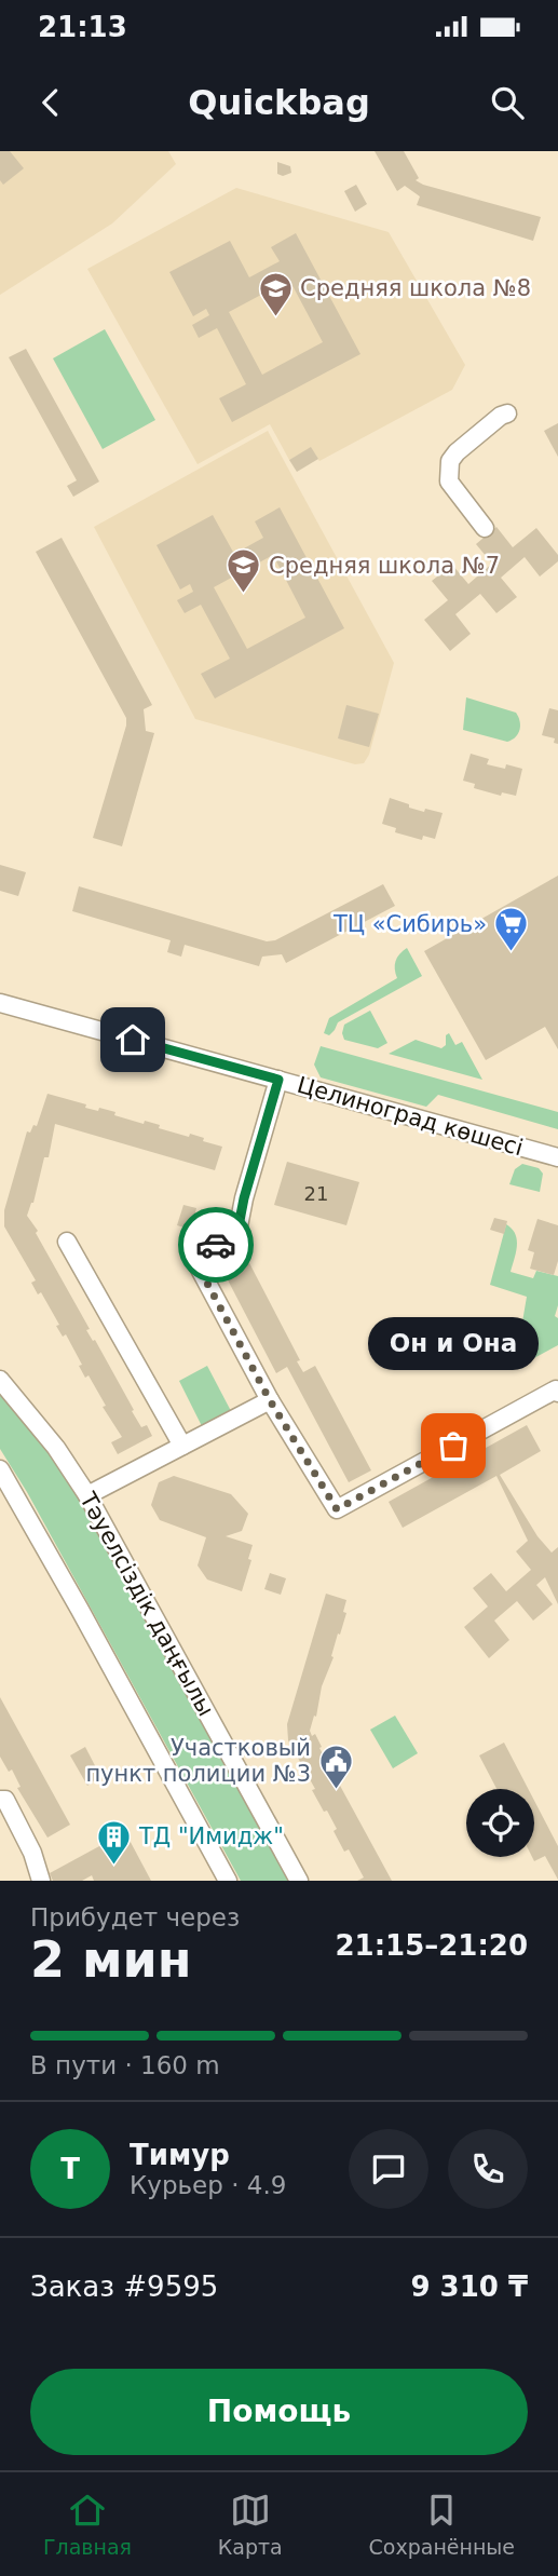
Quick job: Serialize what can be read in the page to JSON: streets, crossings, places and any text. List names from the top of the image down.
{
  "streets": {
    "street": ["Целиноград көшесі", "Тәуелсіздік даңғылы"]
  },
  "places": {
    "school or university": ["Средняя школа №8", "Средняя школа №7"],
    "supermarket": ["ТЦ «Сибирь»"],
    "other": ["Он и Она"],
    "public building": ["Участковый пункт полиции №3"],
    "building": ["ТД \"Имидж\""]
  },
  "house_numbers": ["21"],
  "page": {
    "status": "21:13",
    "header": "Quickbag",
    "bubble": "Он и Она",
    "heading": ["2 мин", "Прибудет через", "21:15–21:20"],
    "panel": [
      "Тимур",
      "Курьер · 4.9",
      "Заказ #9595",
      "9 310 ₸"
    ],
    "bar": "В пути · 160 m",
    "round": "Т",
    "buttons": "Помощь",
    "tabs": ["Главная", "Карта", "Сохранённые"]
  }
}
